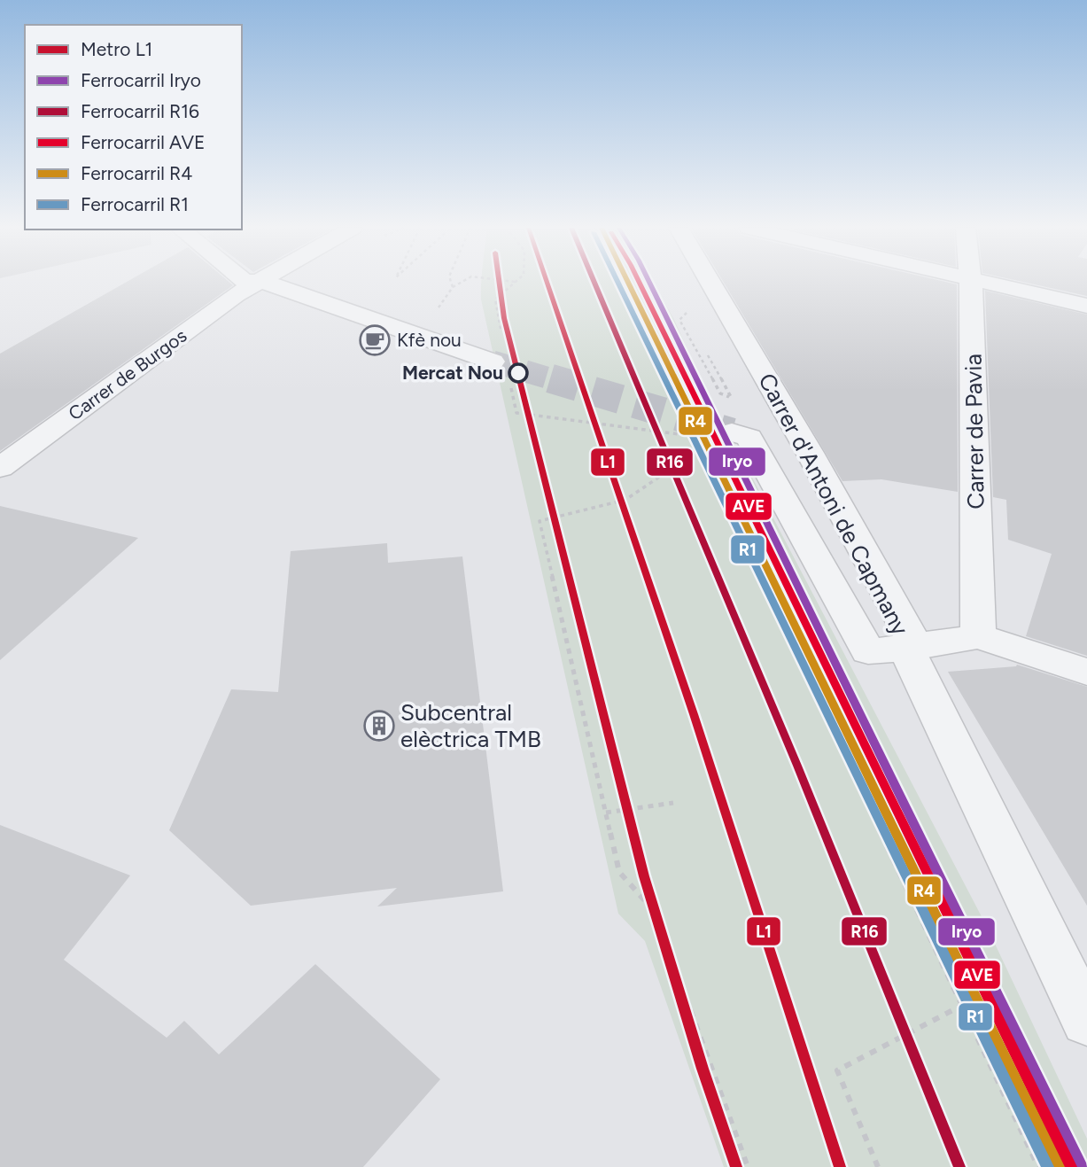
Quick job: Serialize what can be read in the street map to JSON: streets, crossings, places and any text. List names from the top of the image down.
{
  "streets": {
    "street": ["Carrer de Burgos", "Carrer de Pavia", "Carrer d'Antoni de Capmany"]
  },
  "places": {
    "cafe": ["Kfè nou"],
    "other": ["Mercat Nou"],
    "building": ["Subcentral elèctrica TMB"]
  },
  "lines": [
    "metro line L1",
    "rail line Iryo",
    "rail line R16",
    "rail line AVE",
    "rail line R4",
    "rail line R1"
  ],
  "legend": [
    "Metro L1",
    "Ferrocarril Iryo",
    "Ferrocarril R16",
    "Ferrocarril AVE",
    "Ferrocarril R4",
    "Ferrocarril R1"
  ]
}
